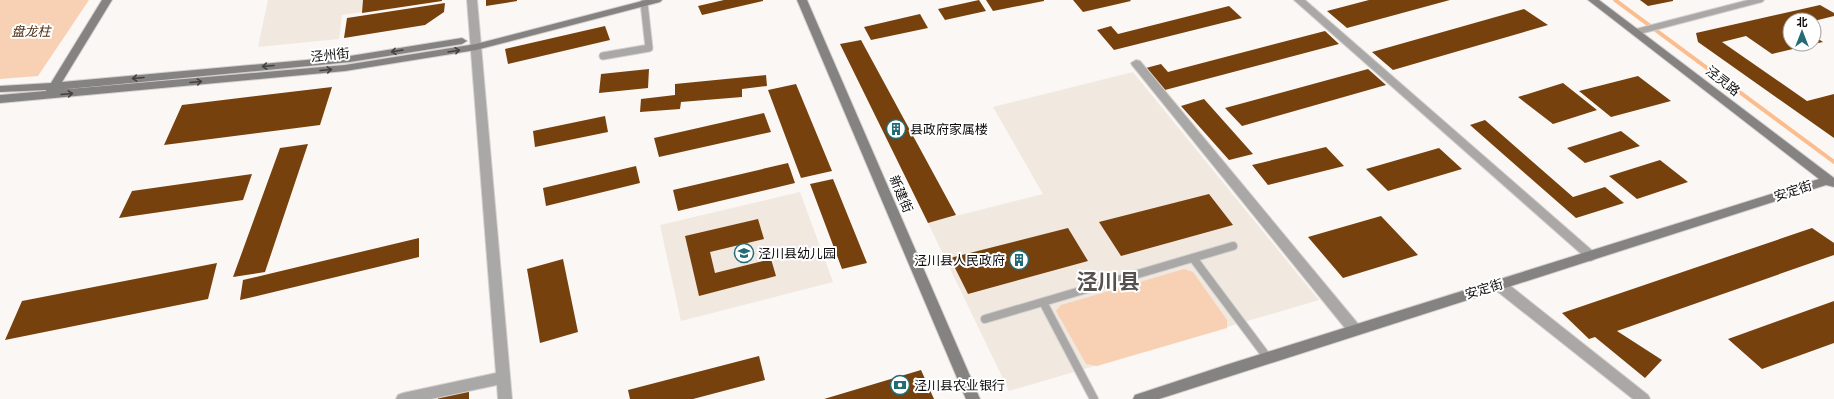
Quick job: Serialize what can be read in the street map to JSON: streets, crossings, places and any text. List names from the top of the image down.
{
  "streets": {
    "main road": [
      "泾州街",
      "泾灵路",
      "安定街",
      "新建街"
    ]
  },
  "crossings": [
    ["泾灵路", "安定街"]
  ],
  "districts": ["泾川县"],
  "parks": ["盘龙柱"],
  "places": {
    "building": ["县政府家属楼", "泾川县人民政府"],
    "school or university": ["泾川县幼儿园"],
    "bank": ["泾川县农业银行"]
  },
  "north": "top"
}
